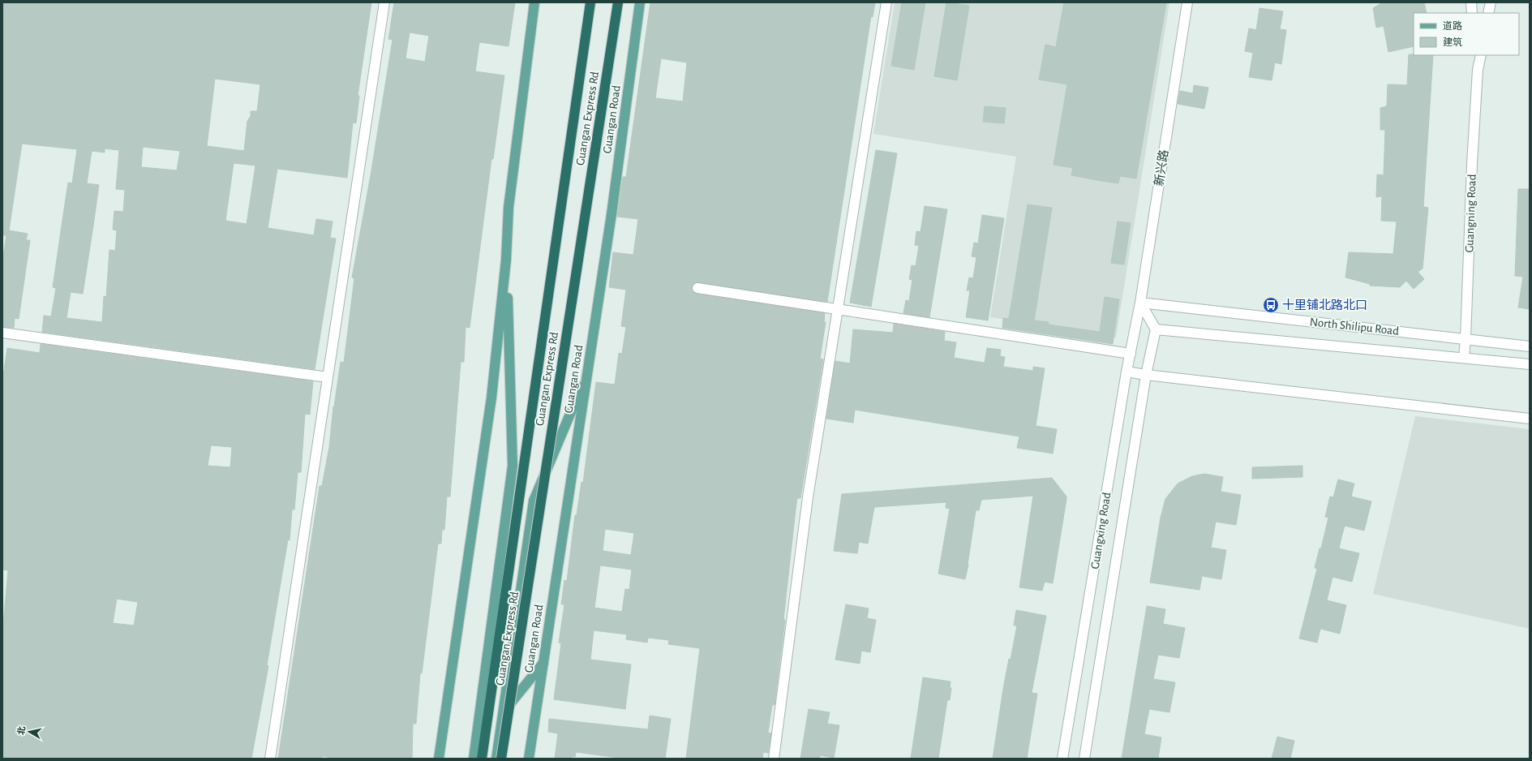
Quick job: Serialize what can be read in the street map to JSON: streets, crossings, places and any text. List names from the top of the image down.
{
  "streets": {
    "highway": ["Guangan Express Rd"],
    "main road": ["Guangan Road"],
    "street": [
      "新兴路",
      "Guangning Road",
      "North Shilipu Road",
      "Guangxing Road"
    ]
  },
  "crossings": [
    ["新兴路", "North Shilipu Road"],
    ["新兴路", "Guangxing Road"],
    ["Guangning Road", "North Shilipu Road"],
    ["North Shilipu Road", "Guangxing Road"]
  ],
  "places": {
    "bus stop": ["十里铺北路北口"]
  },
  "legend": ["道路", "建筑"],
  "north": "left"
}
